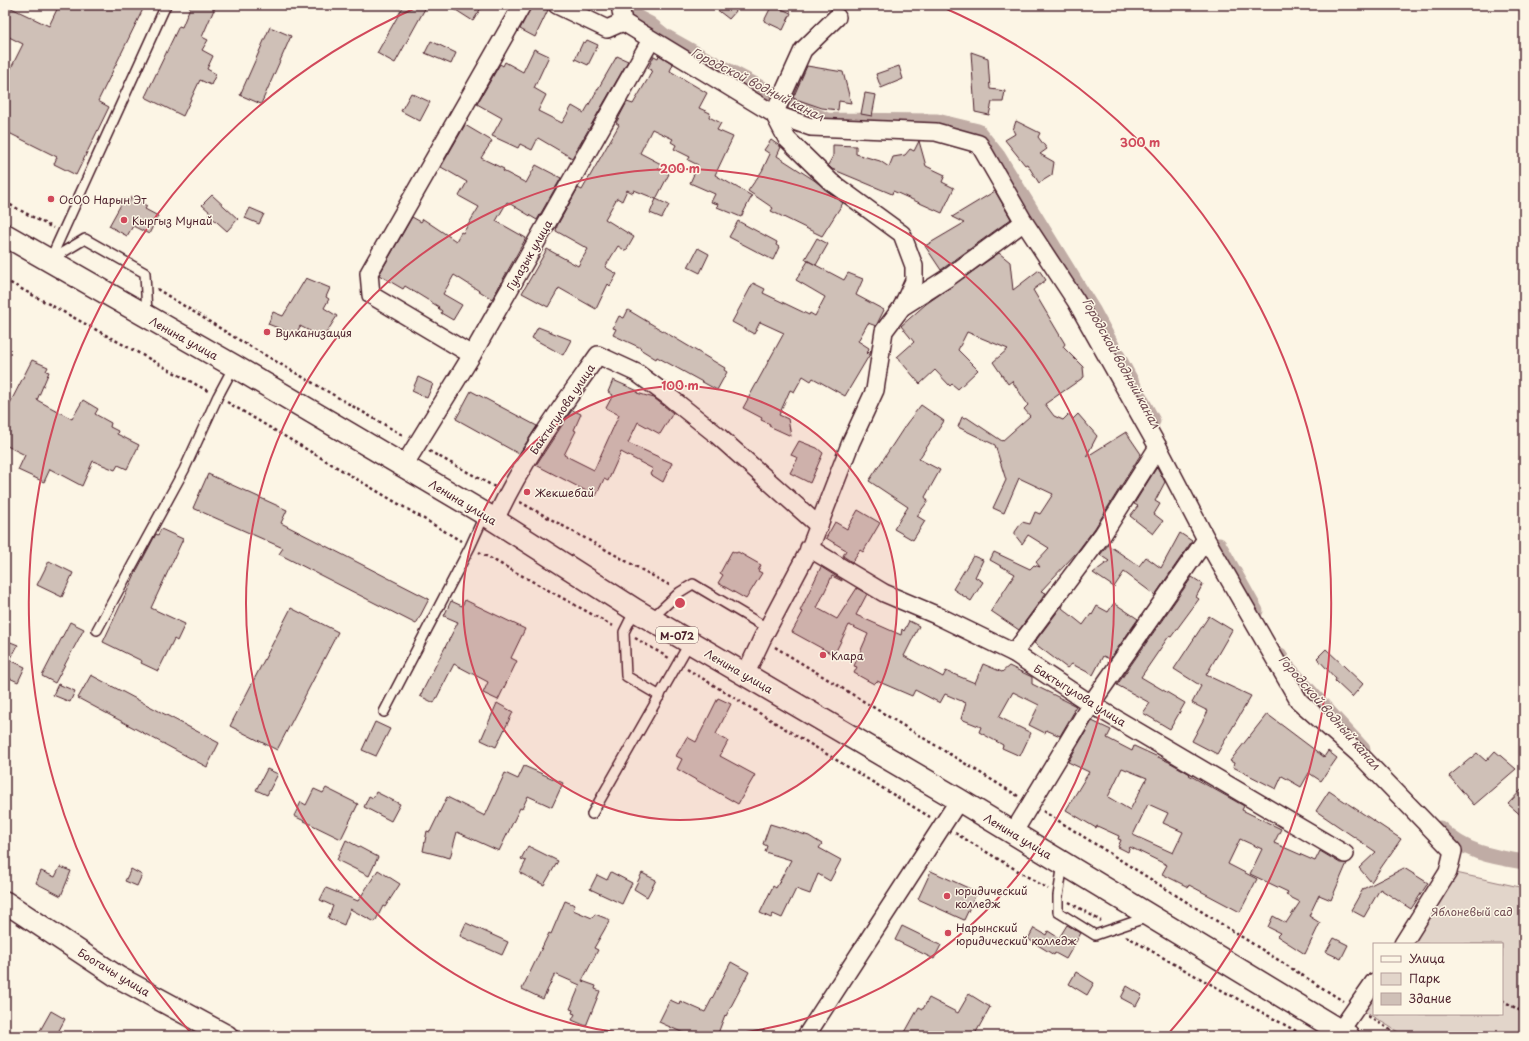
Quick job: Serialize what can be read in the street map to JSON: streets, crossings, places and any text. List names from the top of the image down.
{
  "streets": {
    "main road": ["Ленина улица", "М-072"],
    "street": ["Гулазык улица", "Бактыгулова улица", "Боогачы улица"]
  },
  "crossings": [
    ["Гулазык улица", "Ленина улица"],
    ["Ленина улица", "Бактыгулова улица"]
  ],
  "water": ["Городской водный канал"],
  "parks": ["Яблоневый сад"],
  "places": [
    "ОсОО Нарын Эт",
    "Кыргыз Мунай",
    "Вулканизация",
    "Жекшебай",
    "Клара",
    "юридический колледж",
    "Нарынский юридический колледж"
  ],
  "legend": ["Улица", "Парк", "Здание"],
  "rings": ["300 m", "200 m", "100 m"]
}
